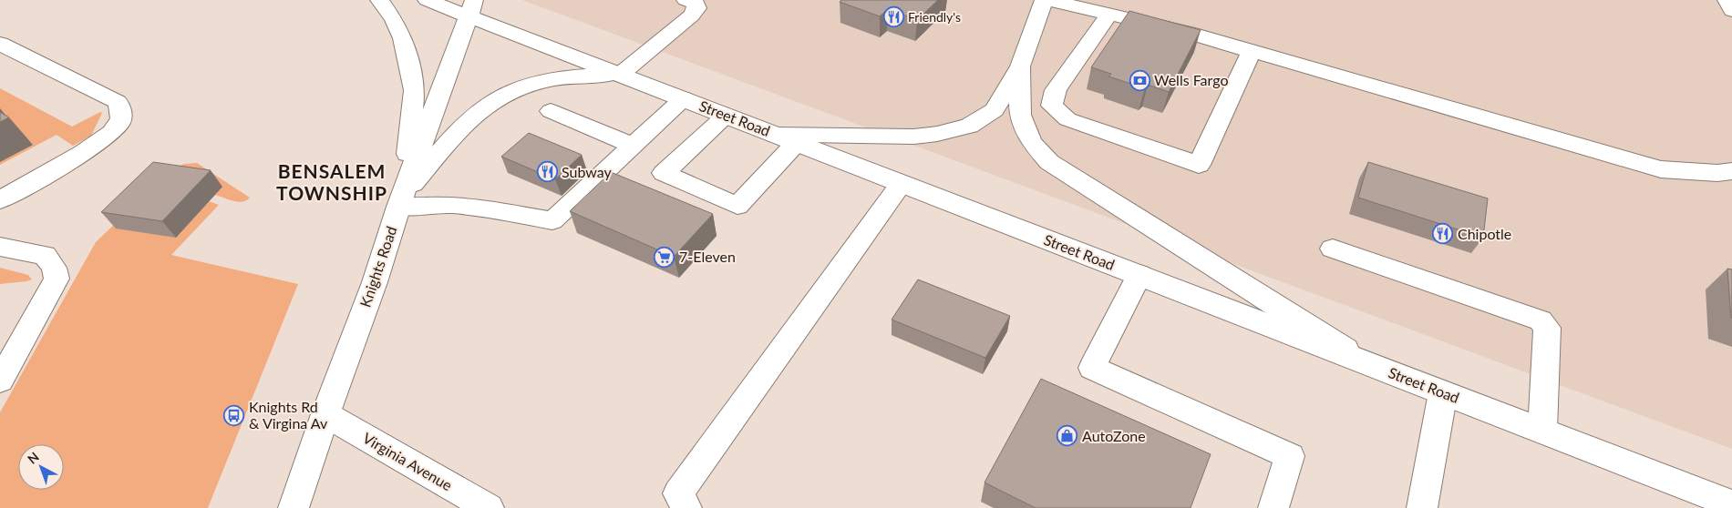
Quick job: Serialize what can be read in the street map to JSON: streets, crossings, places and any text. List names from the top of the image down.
{
  "streets": {
    "main road": ["Street Road", "Knights Road", "Virginia Avenue"]
  },
  "crossings": [
    ["Street Road", "Knights Road"],
    ["Knights Road", "Virginia Avenue"]
  ],
  "districts": ["BENSALEM TOWNSHIP"],
  "places": {
    "restaurant": ["Friendly's", "Subway", "Chipotle"],
    "bank": ["Wells Fargo"],
    "supermarket": ["7-Eleven"],
    "bus stop": ["Knights Rd & Virgina Av"],
    "shop": ["AutoZone"]
  },
  "north": "top left"
}
